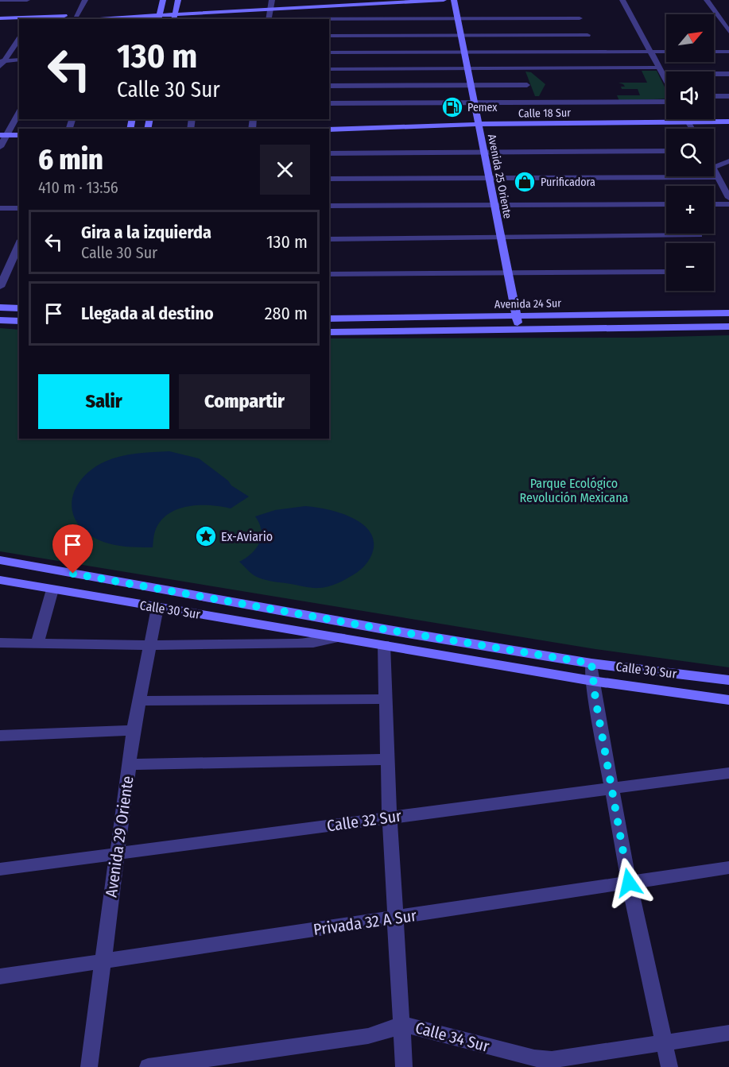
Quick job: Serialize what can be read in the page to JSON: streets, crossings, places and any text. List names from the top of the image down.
{
  "streets": {
    "main road": [
      "Calle 18 Sur",
      "Avenida 25 Oriente",
      "Avenida 24 Sur",
      "Calle 30 Sur"
    ],
    "street": [
      "Calle 32 Sur",
      "Avenida 29 Oriente",
      "Privada 32 A Sur",
      "Calle 34 Sur"
    ]
  },
  "crossings": [
    ["Calle 18 Sur", "Avenida 25 Oriente"],
    ["Avenida 25 Oriente", "Avenida 24 Sur"],
    ["Calle 30 Sur", "Avenida 29 Oriente"],
    ["Calle 32 Sur", "Avenida 29 Oriente"],
    ["Avenida 29 Oriente", "Privada 32 A Sur"]
  ],
  "parks": ["Parque Ecológico Revolución Mexicana"],
  "places": {
    "fuel station": ["Pemex"],
    "shop": ["Purificadora"],
    "place": ["Ex-Aviario"]
  },
  "north": "top right",
  "page": {
    "map_buttons": ["+", "−"],
    "turn": ["130 m", "Calle 30 Sur"],
    "heading": ["6 min", "410 m · 13:56"],
    "list": [
      {
        "name": "Gira a la izquierda",
        "note": "Calle 30 Sur",
        "value": "130 m"
      },
      {
        "name": "Llegada al destino",
        "value": "280 m"
      }
    ],
    "buttons": ["Salir", "Compartir"]
  }
}
